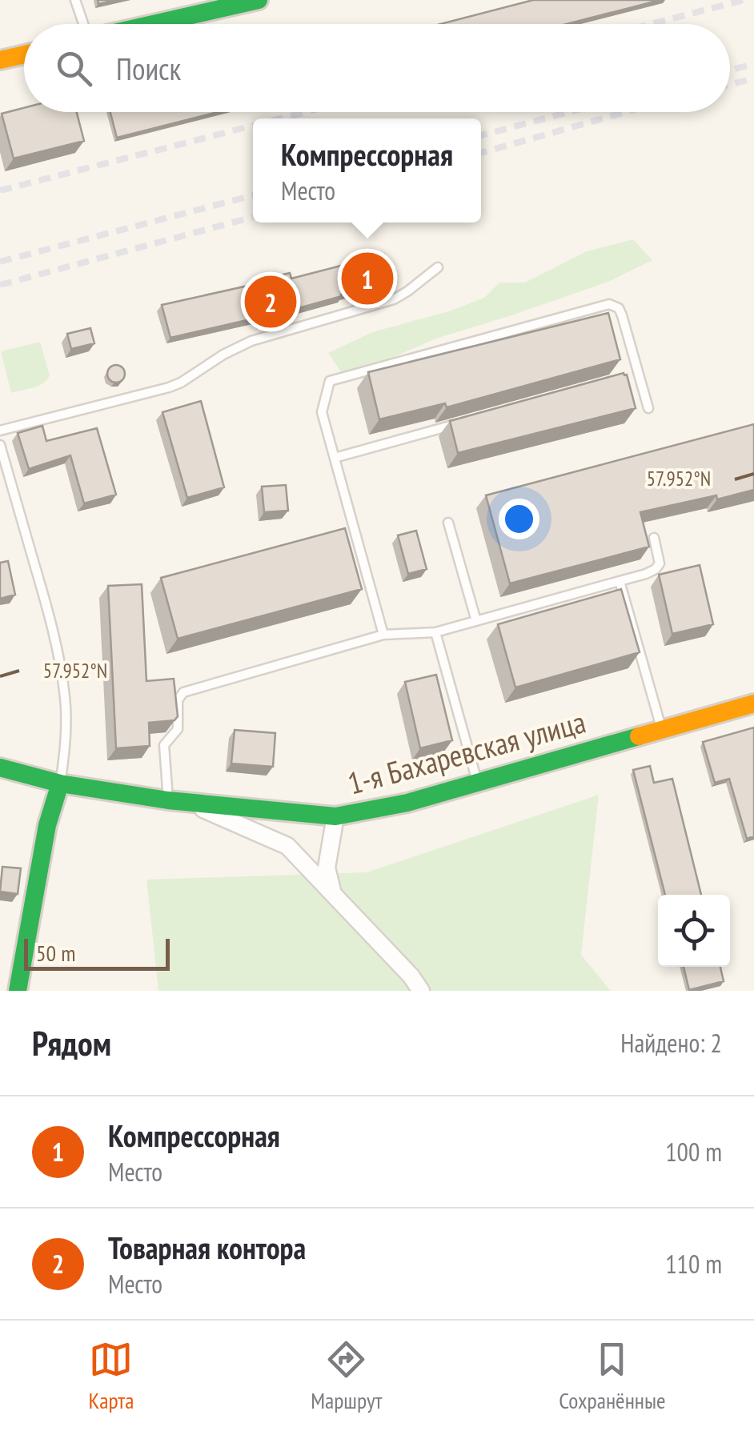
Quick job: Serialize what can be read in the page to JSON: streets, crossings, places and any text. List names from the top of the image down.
{
  "streets": {
    "street": ["1-я Бахаревская улица"]
  },
  "scale_bar": "50 m",
  "page": {
    "search": "Поиск",
    "popup": ["Компрессорная", "Место"],
    "pins": ["1", "2"],
    "scale": "50 m",
    "heading": ["Рядом", "Найдено: 2"],
    "list": [
      {
        "mark": "1",
        "name": "Компрессорная",
        "note": "Место",
        "value": "100 m"
      },
      {
        "mark": "2",
        "name": "Товарная контора",
        "note": "Место",
        "value": "110 m"
      }
    ],
    "nav": ["Карта", "Маршрут", "Сохранённые"]
  },
  "coordinates": ["57.952°N"]
}
